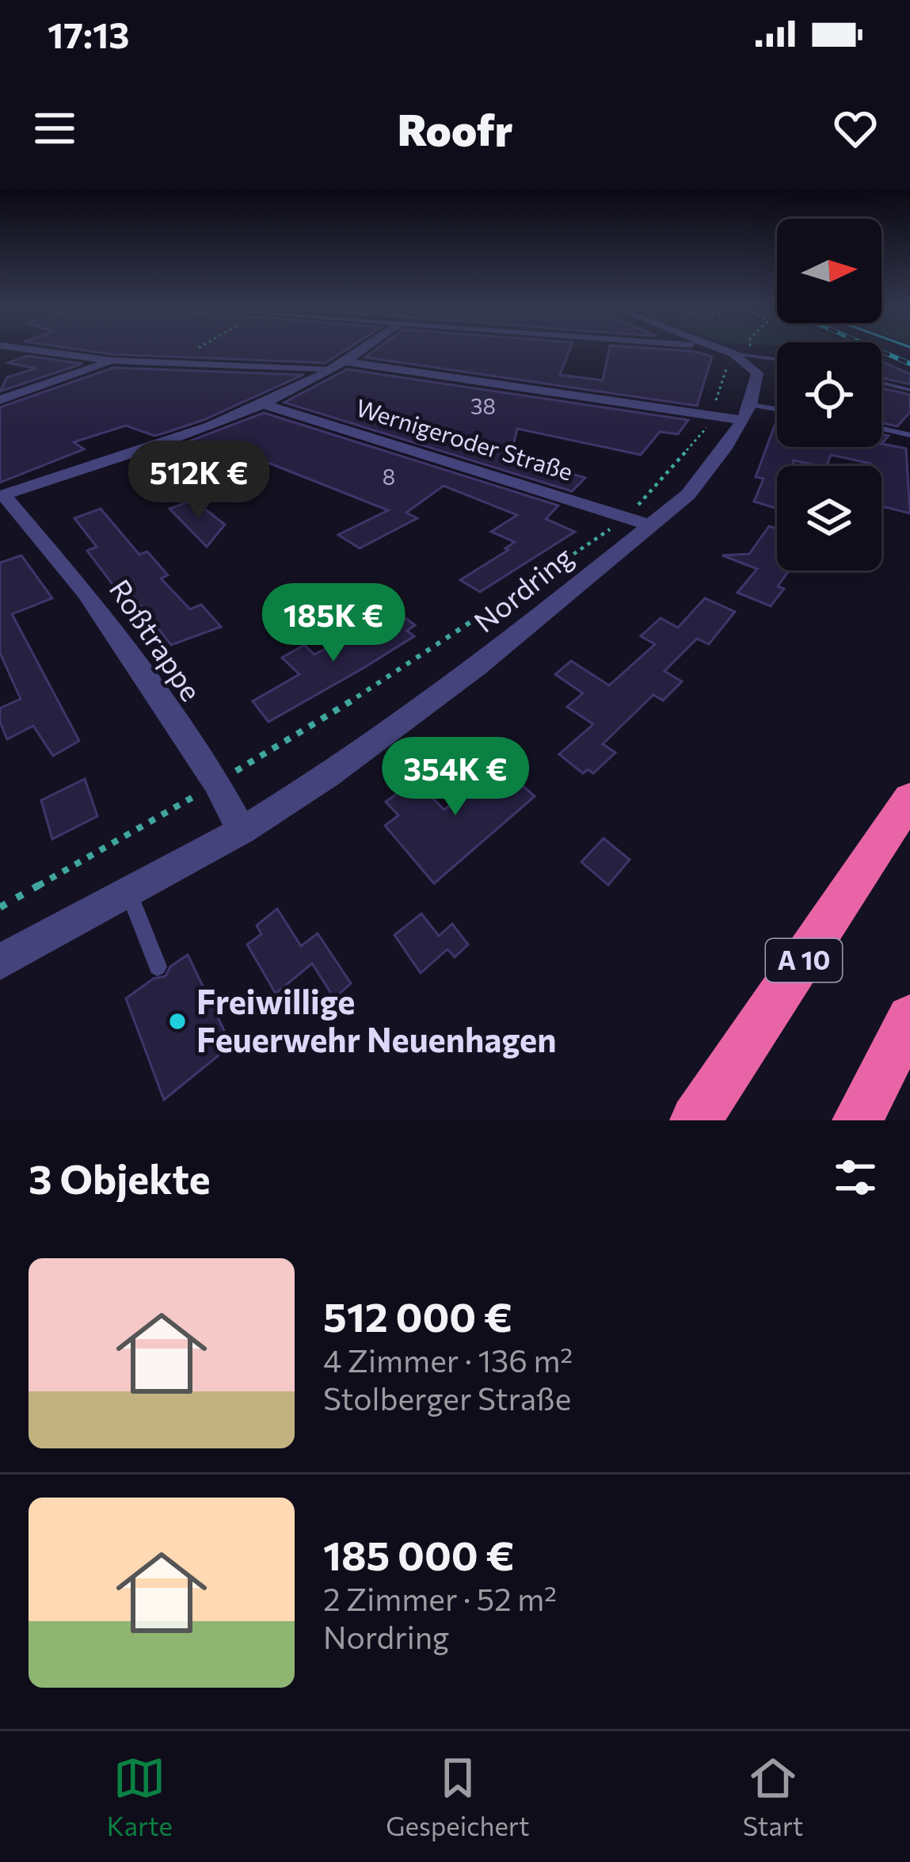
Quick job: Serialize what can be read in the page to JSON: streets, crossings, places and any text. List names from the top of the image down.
{
  "streets": {
    "highway": ["A 10"],
    "street": ["Wernigeroder Straße", "Nordring", "Roßtrappe"]
  },
  "crossings": [
    ["Wernigeroder Straße", "Nordring"],
    ["Nordring", "Roßtrappe"]
  ],
  "places": ["Freiwillige Feuerwehr Neuenhagen"],
  "house_numbers": ["38", "8"],
  "north": "right",
  "page": {
    "status": "17:13",
    "header": "Roofr",
    "price": ["512K €", "185K €", "354K €"],
    "heading": "3 Objekte",
    "list": [
      {
        "name": "512 000 €",
        "note": "4 Zimmer · 136 m² · Stolberger Straße"
      },
      {
        "name": "185 000 €",
        "note": "2 Zimmer · 52 m² · Nordring"
      }
    ],
    "tabs": ["Karte", "Gespeichert", "Start"]
  }
}
